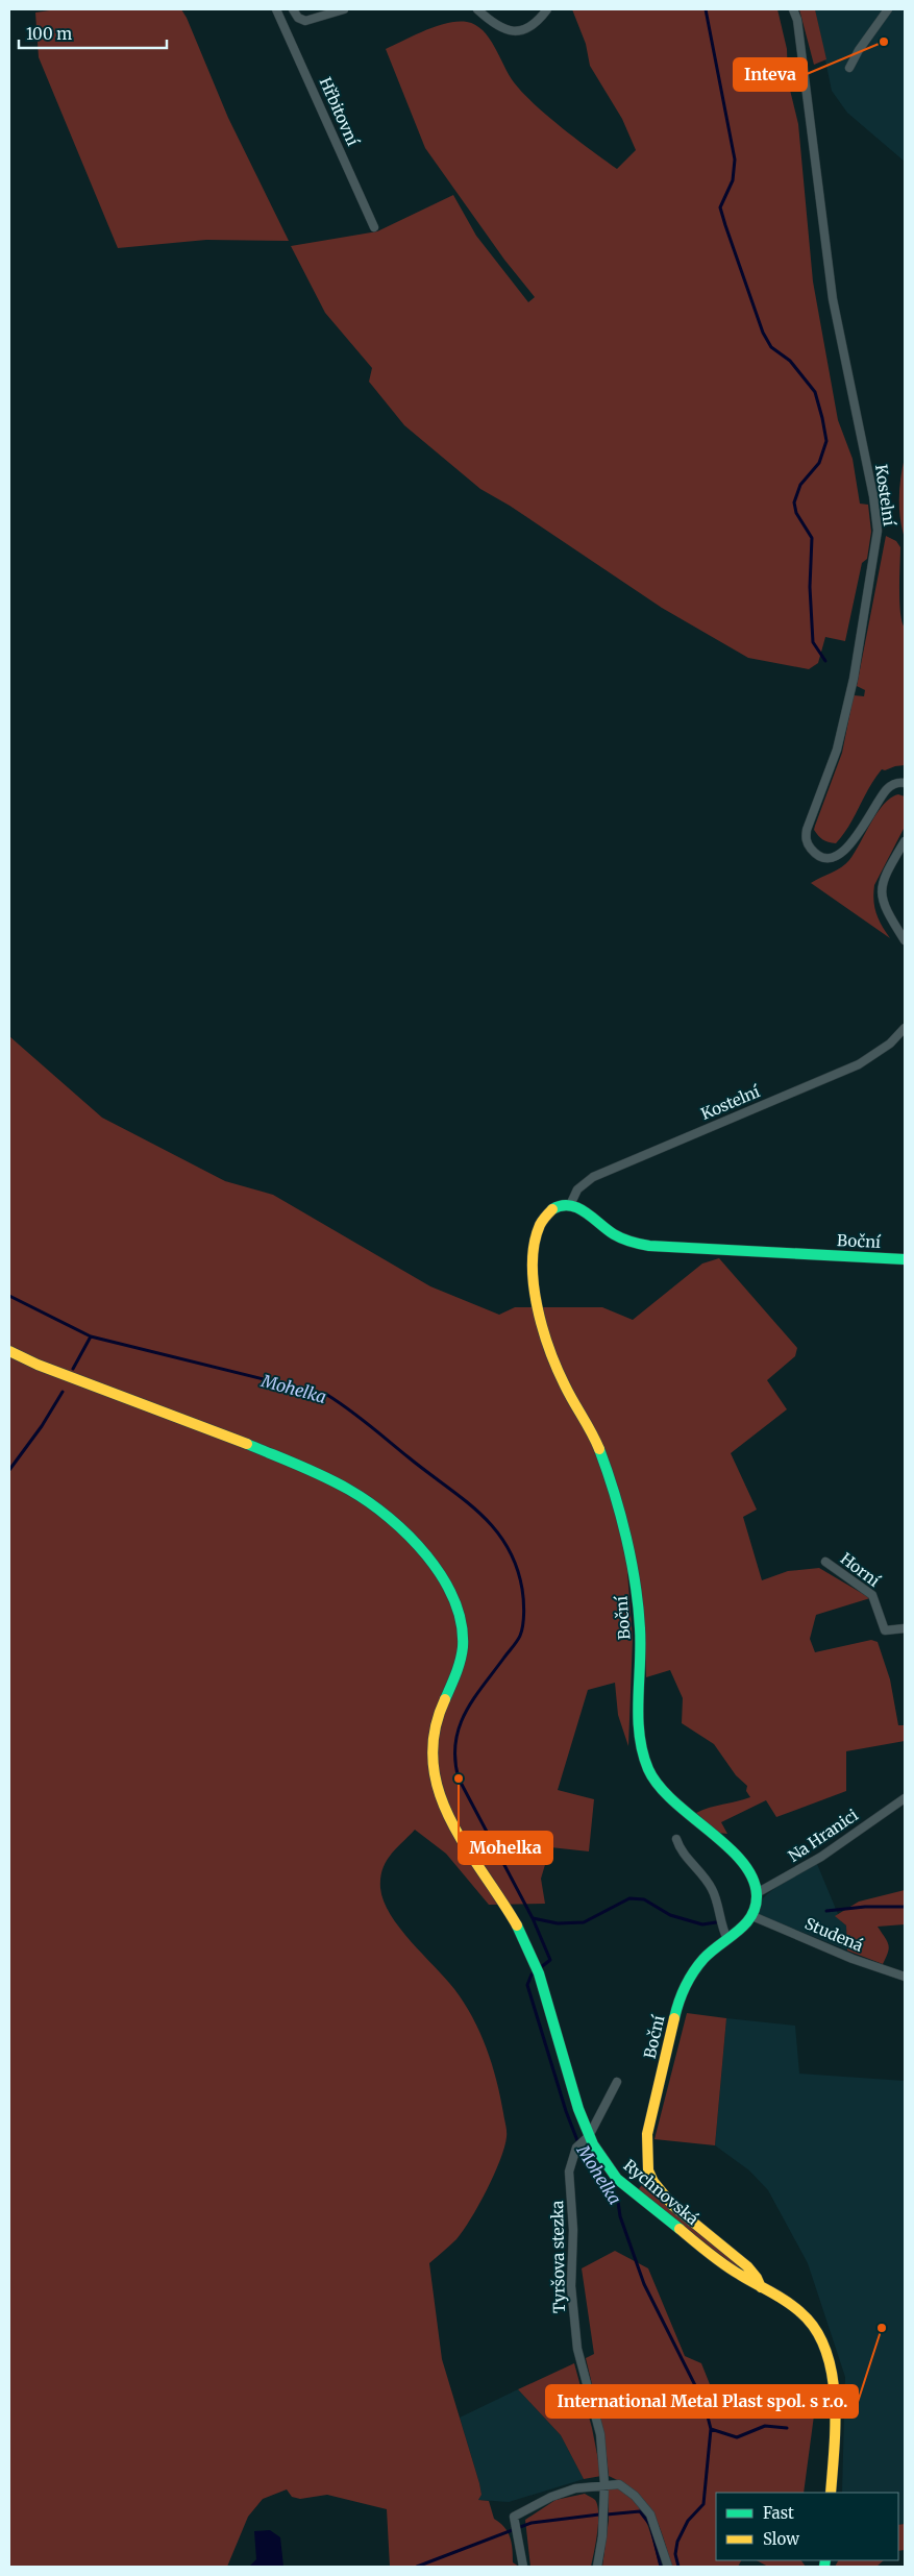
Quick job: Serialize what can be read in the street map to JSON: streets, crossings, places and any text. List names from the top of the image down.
{
  "streets": {
    "street": [
      "Hřbitovní",
      "Kostelní",
      "Boční",
      "Horní",
      "Na Hranici",
      "Studená",
      "Rychnovská",
      "Tyršova stezka"
    ]
  },
  "crossings": [
    ["Kostelní", "Boční"],
    ["Boční", "Na Hranici"],
    ["Boční", "Studená"],
    ["Boční", "Rychnovská"],
    ["Rychnovská", "Tyršova stezka"]
  ],
  "water": ["Mohelka"],
  "places": ["Inteva", "Mohelka", "International Metal Plast spol. s r.o."],
  "legend": ["Fast", "Slow"],
  "scale_bar": "100 m"
}
